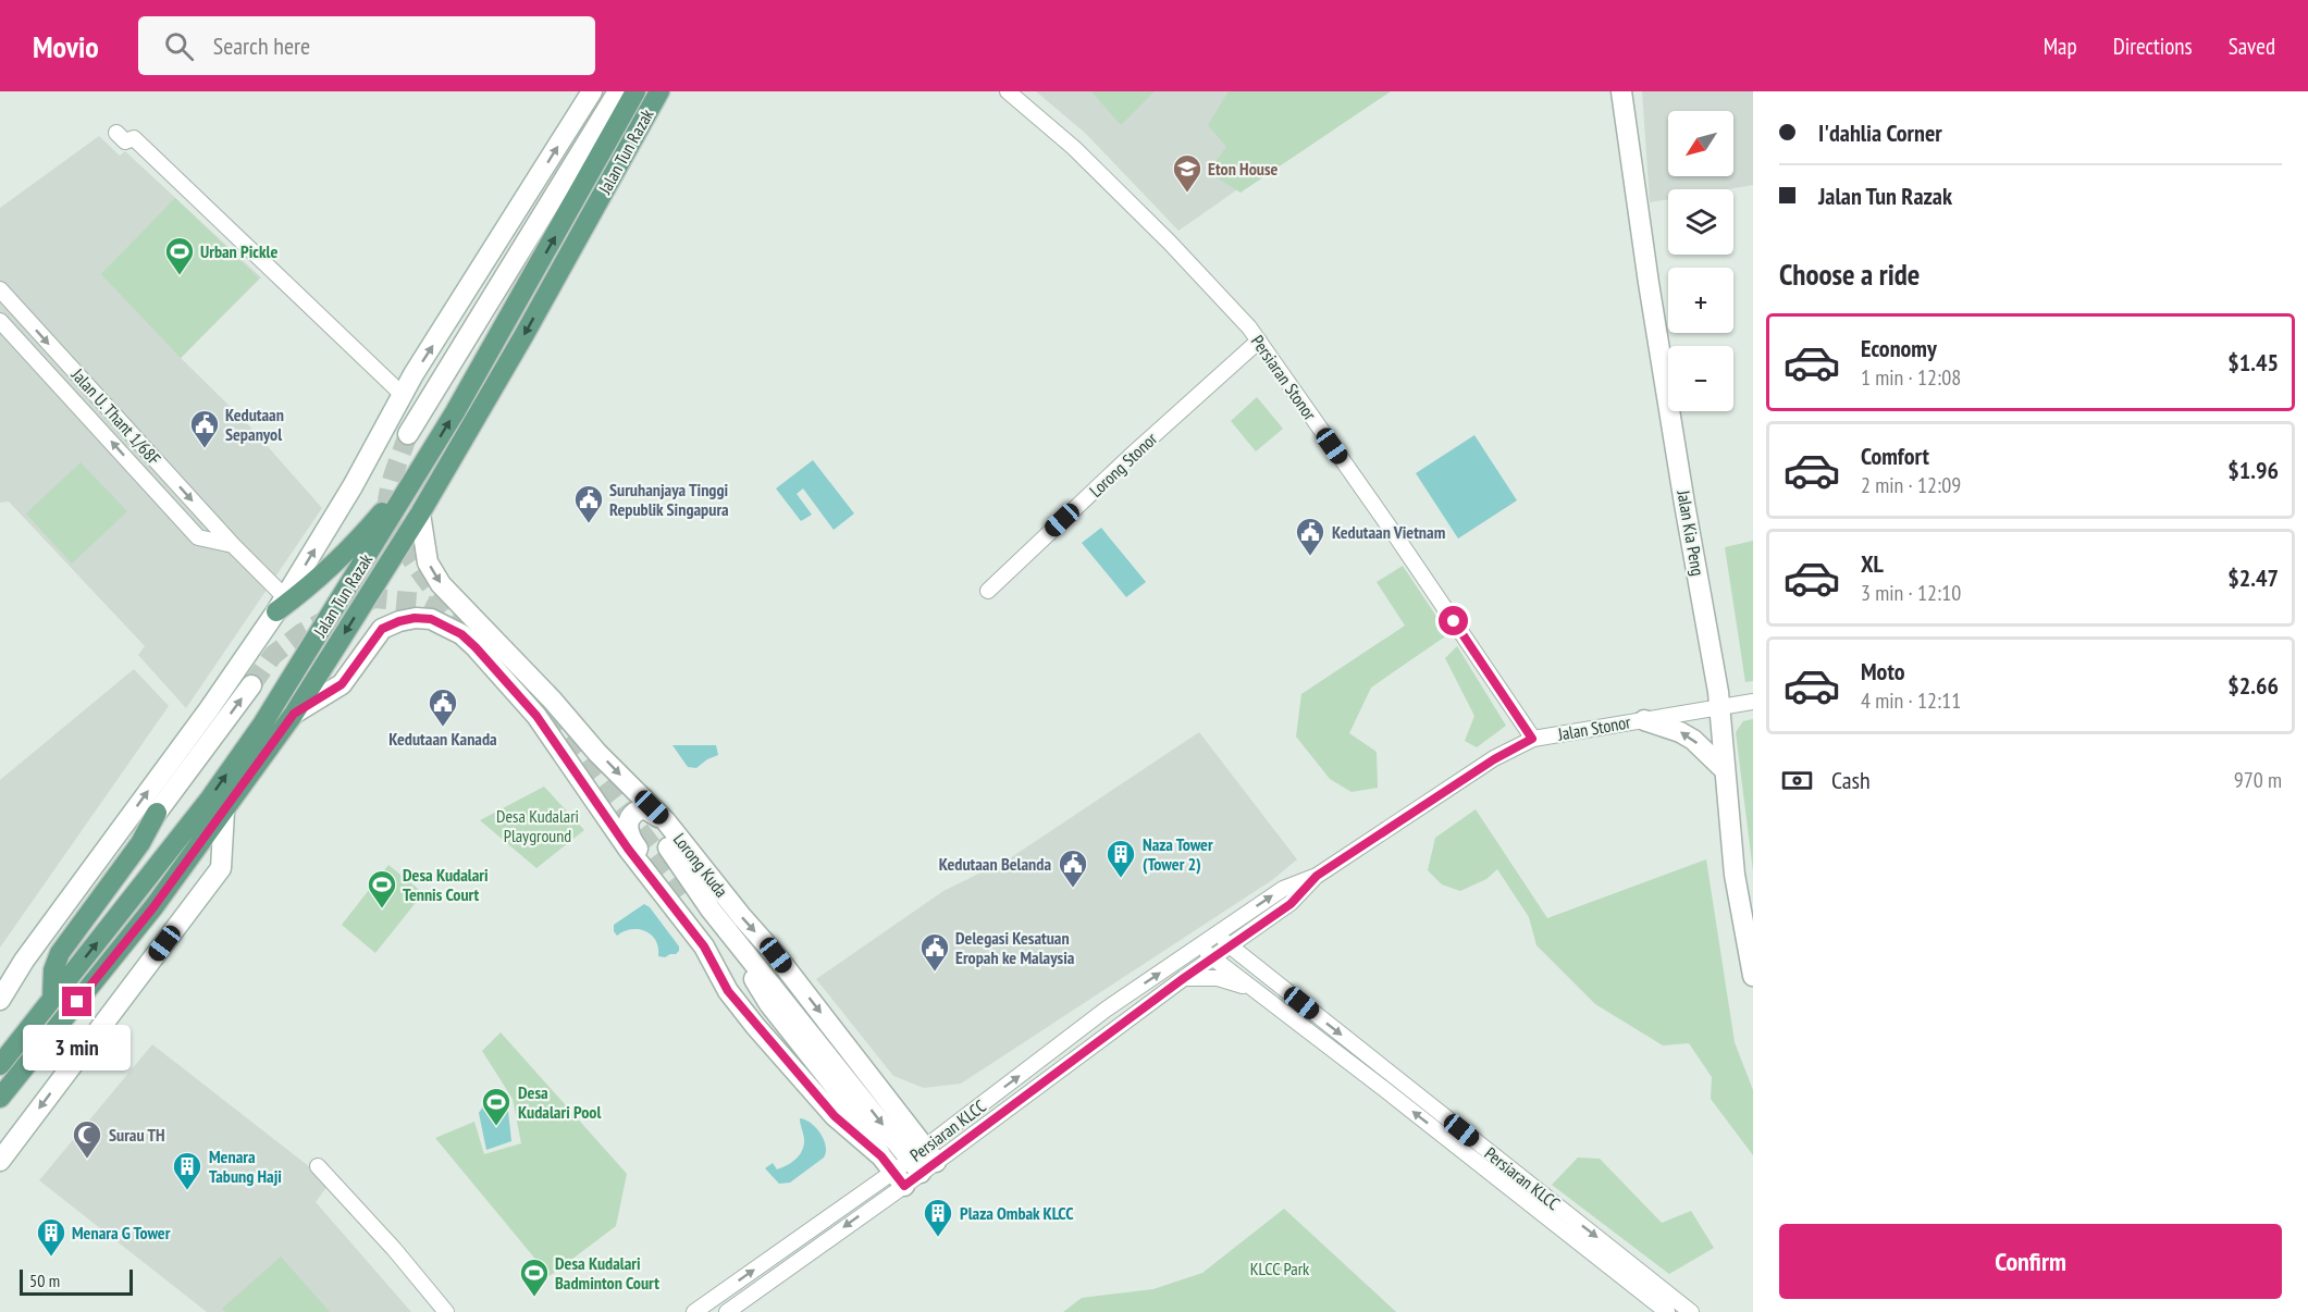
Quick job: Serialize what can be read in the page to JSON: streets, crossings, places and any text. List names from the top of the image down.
{
  "streets": {
    "main road": ["Jalan Tun Razak"],
    "street": [
      "Persiaran Stonor",
      "Jalan U. Thant 1/68F",
      "Lorong Stonor",
      "Jalan Kia Peng",
      "Jalan Stonor",
      "Lorong Kuda",
      "Persiaran KLCC"
    ]
  },
  "crossings": [
    ["Jalan Tun Razak", "Lorong Kuda"],
    ["Persiaran Stonor", "Lorong Stonor"],
    ["Persiaran Stonor", "Jalan Stonor"],
    ["Jalan Kia Peng", "Jalan Stonor"],
    ["Jalan Stonor", "Persiaran KLCC"],
    ["Lorong Kuda", "Persiaran KLCC"]
  ],
  "parks": ["Desa Kudalari Playground", "KLCC Park"],
  "places": {
    "school or university": ["Eton House"],
    "sports": [
      "Urban Pickle",
      "Desa Kudalari Tennis Court",
      "Desa Kudalari Pool",
      "Desa Kudalari Badminton Court"
    ],
    "public building": [
      "Kedutaan Sepanyol",
      "Suruhanjaya Tinggi Republik Singapura",
      "Kedutaan Vietnam",
      "Kedutaan Kanada",
      "Kedutaan Belanda",
      "Delegasi Kesatuan Eropah ke Malaysia"
    ],
    "building": [
      "Naza Tower (Tower 2)",
      "Menara Tabung Haji",
      "Plaza Ombak KLCC",
      "Menara G Tower"
    ],
    "mosque": ["Surau TH"]
  },
  "scale_bar": "50 m",
  "north": "bottom left",
  "page": {
    "header": "Movio",
    "search": "Search here",
    "nav": ["Map", "Directions", "Saved"],
    "banner": ["I'dahlia Corner", "Jalan Tun Razak"],
    "map_buttons": ["+", "−"],
    "heading": "Choose a ride",
    "list": [
      {
        "name": "Economy",
        "note": "1 min · 12:08",
        "value": "$1.45"
      },
      {
        "name": "Comfort",
        "note": "2 min · 12:09",
        "value": "$1.96"
      },
      {
        "name": "XL",
        "note": "3 min · 12:10",
        "value": "$2.47"
      },
      {
        "name": "Moto",
        "note": "4 min · 12:11",
        "value": "$2.66"
      }
    ],
    "pay": ["Cash", "970 m"],
    "bubble": "3 min",
    "buttons": "Confirm",
    "scale": "50 m"
  }
}
